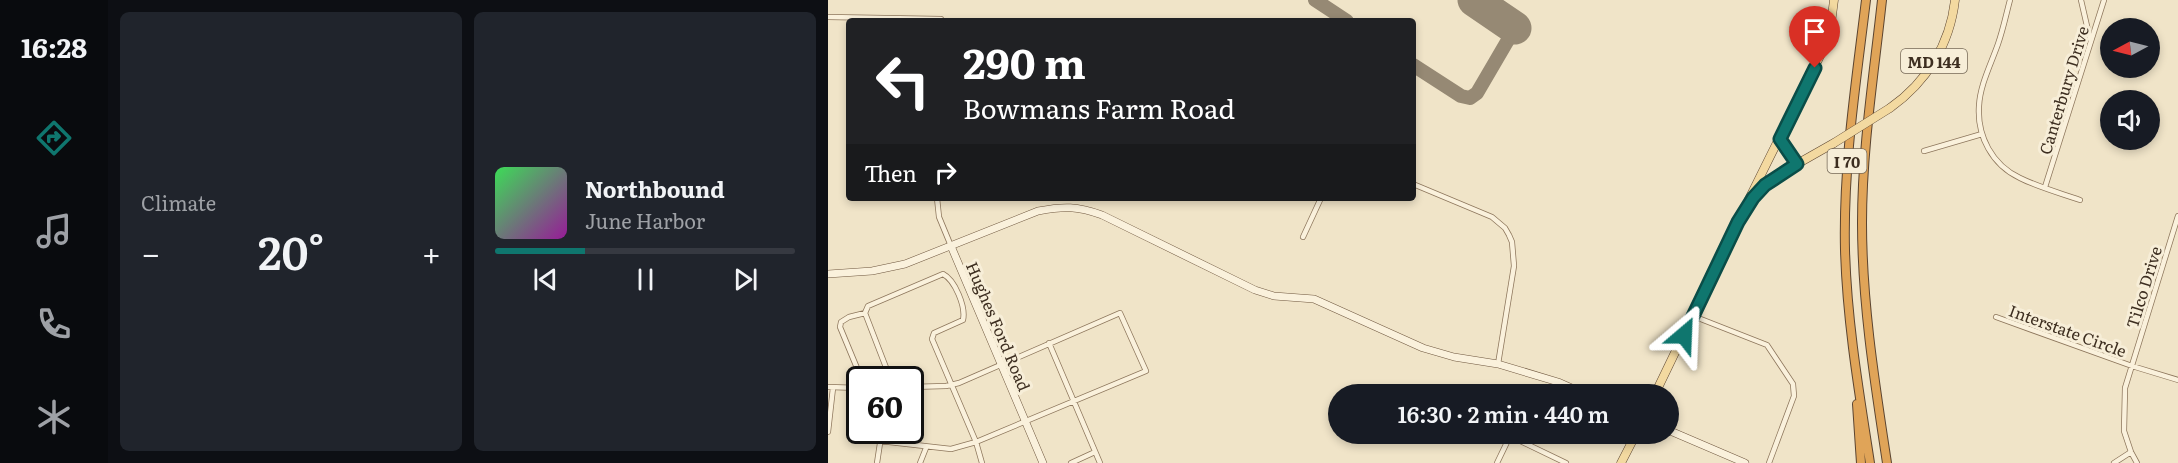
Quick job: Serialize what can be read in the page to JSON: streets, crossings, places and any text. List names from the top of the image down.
{
  "streets": {
    "highway": ["I 70"],
    "main road": ["MD 144", "Hughes Ford Road"],
    "street": ["Canterbury Drive", "Tilco Drive", "Interstate Circle"]
  },
  "crossings": [
    ["Tilco Drive", "Interstate Circle"]
  ],
  "north": "left",
  "page": {
    "tabs": "16:28",
    "tile": "Climate",
    "turn": ["290 m", "Bowmans Farm Road"],
    "then": "Then",
    "song": ["Northbound", "June Harbor"],
    "heat": ["−", "20°", "+"],
    "limit": "60",
    "trip": "16:30 · 2 min · 440 m"
  }
}
